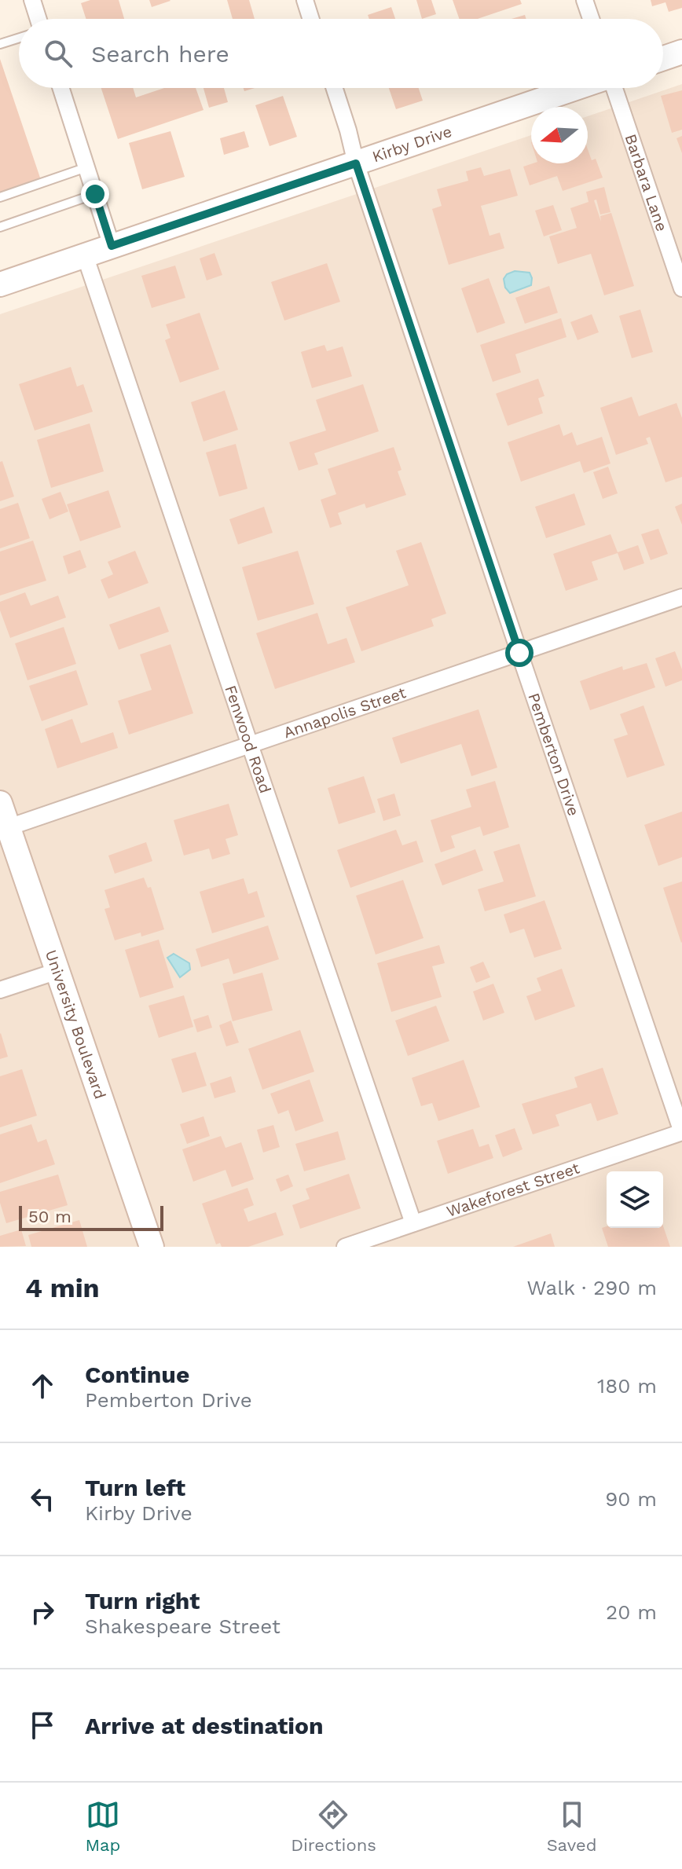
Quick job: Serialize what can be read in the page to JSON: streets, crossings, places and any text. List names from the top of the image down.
{
  "streets": {
    "main road": ["Kirby Drive", "University Boulevard"],
    "street": [
      "Barbara Lane",
      "Annapolis Street",
      "Fenwood Road",
      "Pemberton Drive",
      "Wakeforest Street"
    ]
  },
  "crossings": [
    ["Kirby Drive", "Fenwood Road"],
    ["Kirby Drive", "Pemberton Drive"],
    ["Annapolis Street", "Fenwood Road"],
    ["Annapolis Street", "Pemberton Drive"],
    ["Annapolis Street", "University Boulevard"],
    ["Fenwood Road", "Wakeforest Street"],
    ["Pemberton Drive", "Wakeforest Street"]
  ],
  "scale_bar": "50 m",
  "north": "left",
  "page": {
    "search": "Search here",
    "scale": "50 m",
    "heading": ["4 min", "Walk · 290 m"],
    "list": [
      ["Continue", "Pemberton Drive", "180 m"],
      ["Turn left", "Kirby Drive", "90 m"],
      ["Turn right", "Shakespeare Street", "20 m"],
      "Arrive at destination"
    ],
    "nav": ["Map", "Directions", "Saved"]
  }
}
